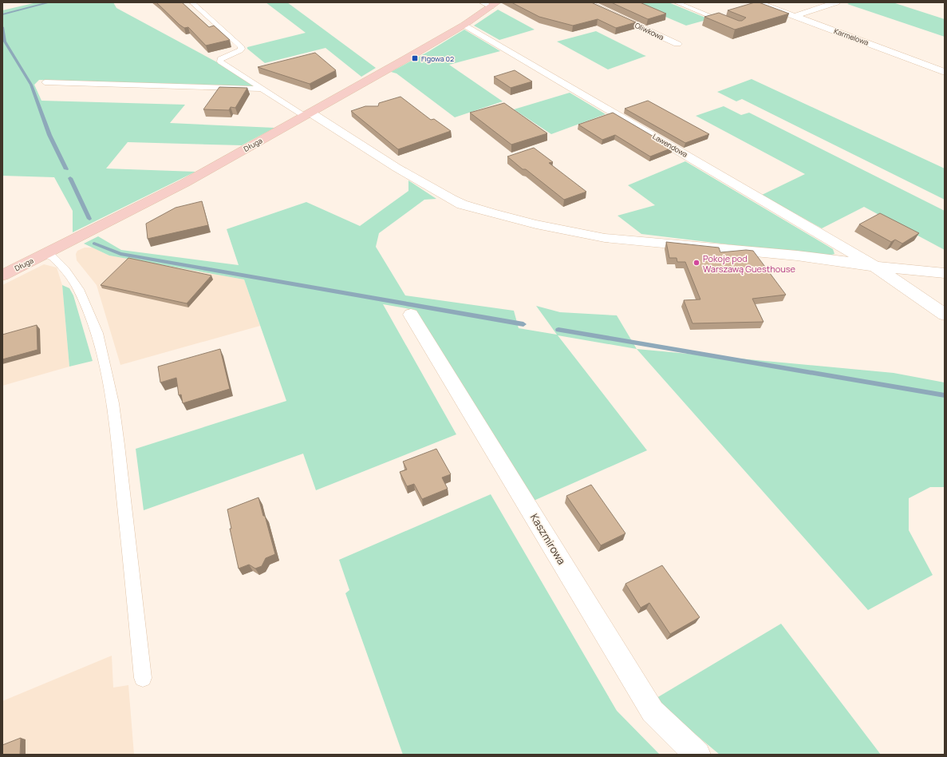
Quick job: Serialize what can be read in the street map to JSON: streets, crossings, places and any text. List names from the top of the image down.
{
  "streets": {
    "street": [
      "Oliwkowa",
      "Karmelowa",
      "Długa",
      "Lawendowa",
      "Kaszmirowa"
    ]
  },
  "crossings": [
    ["Długa", "Lawendowa"]
  ],
  "places": {
    "transit": ["Figowa 02"],
    "other": ["Pokoje pod Warszawą Guesthouse"]
  }
}
